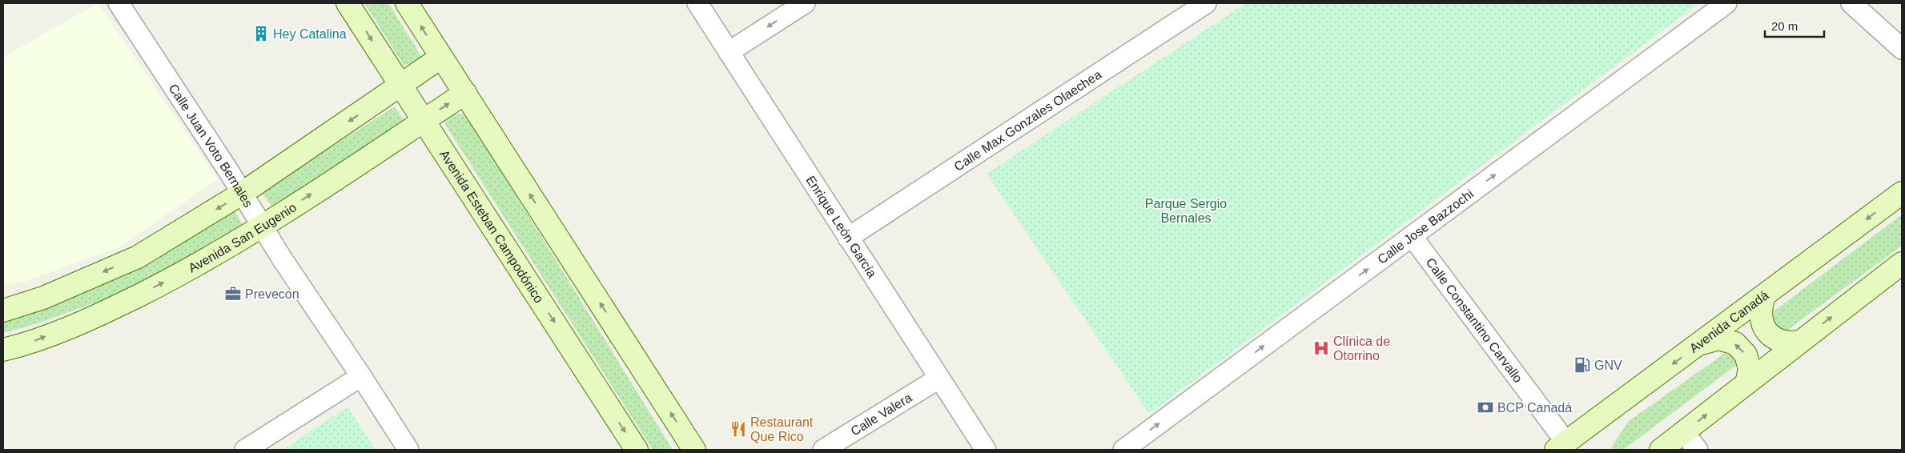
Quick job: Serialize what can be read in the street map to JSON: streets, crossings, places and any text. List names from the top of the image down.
{
  "streets": {
    "street": [
      "Calle Max Gonzales Olaechea",
      "Calle Juan Voto Bernales",
      "Avenida Esteban Campodónico",
      "Enrique León García",
      "Calle Jose Bazzochi",
      "Avenida San Eugenio",
      "Calle Constantino Carvallo",
      "Avenida Canadá",
      "Calle Valera"
    ]
  },
  "crossings": [
    ["Calle Max Gonzales Olaechea", "Enrique León García"],
    ["Calle Juan Voto Bernales", "Avenida San Eugenio"],
    ["Avenida Esteban Campodónico", "Avenida San Eugenio"],
    ["Enrique León García", "Calle Valera"],
    ["Calle Jose Bazzochi", "Calle Constantino Carvallo"],
    ["Calle Constantino Carvallo", "Avenida Canadá"]
  ],
  "one_way": ["Calle Jose Bazzochi"],
  "parks": ["Parque Sergio Bernales"],
  "places": {
    "building": ["Hey Catalina"],
    "office": ["Prevecon"],
    "hospital": ["Clínica de Otorrino"],
    "fuel station": ["GNV"],
    "bank": ["BCP Canadá"],
    "restaurant": ["Restaurant Que Rico"]
  },
  "scale_bar": "20 m"
}
